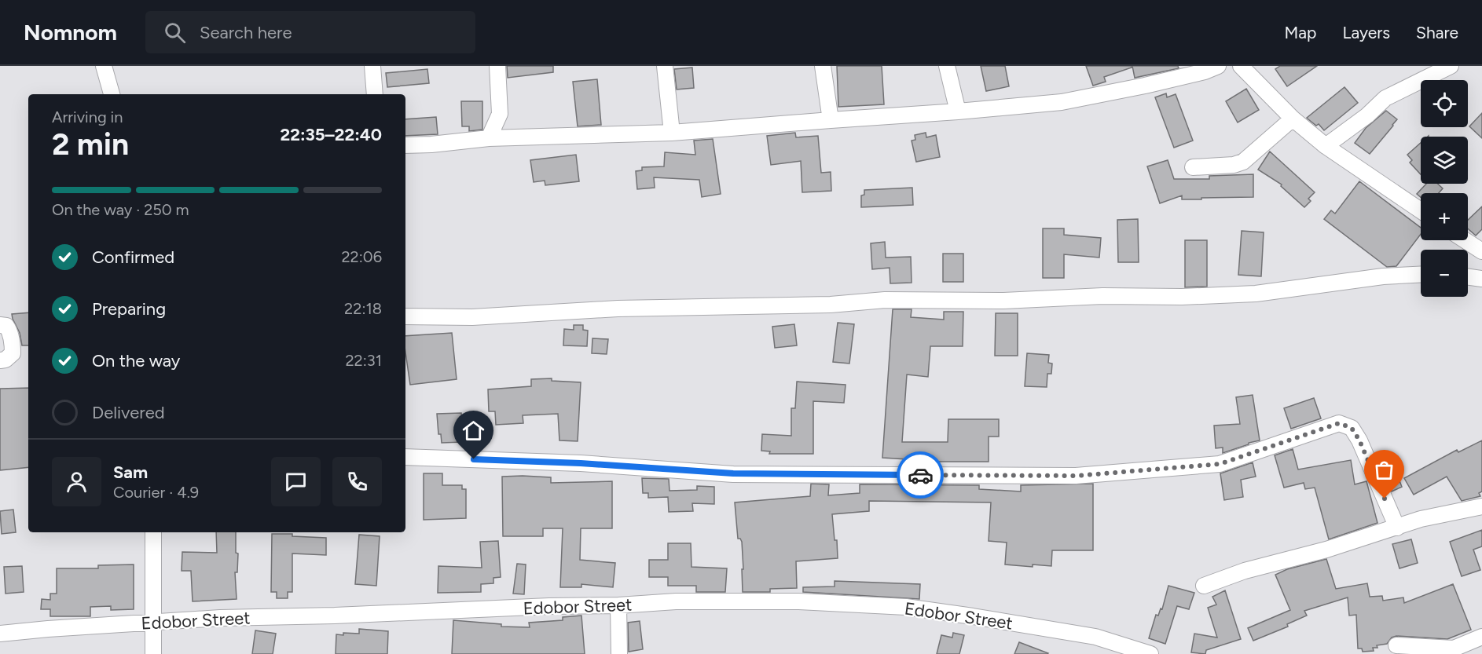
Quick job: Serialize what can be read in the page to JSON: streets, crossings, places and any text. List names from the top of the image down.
{
  "streets": {
    "street": ["Edobor Street"]
  },
  "page": {
    "header": "Nomnom",
    "search": "Search here",
    "nav": ["Map", "Layers", "Share"],
    "map_buttons": ["+", "−"],
    "heading": ["2 min", "Arriving in", "22:35–22:40"],
    "panel": ["Sam", "Courier · 4.9"],
    "bar": "On the way · 250 m",
    "list": [
      ["Confirmed", "22:06"],
      ["Preparing", "22:18"],
      ["On the way", "22:31"],
      "Delivered"
    ]
  }
}
